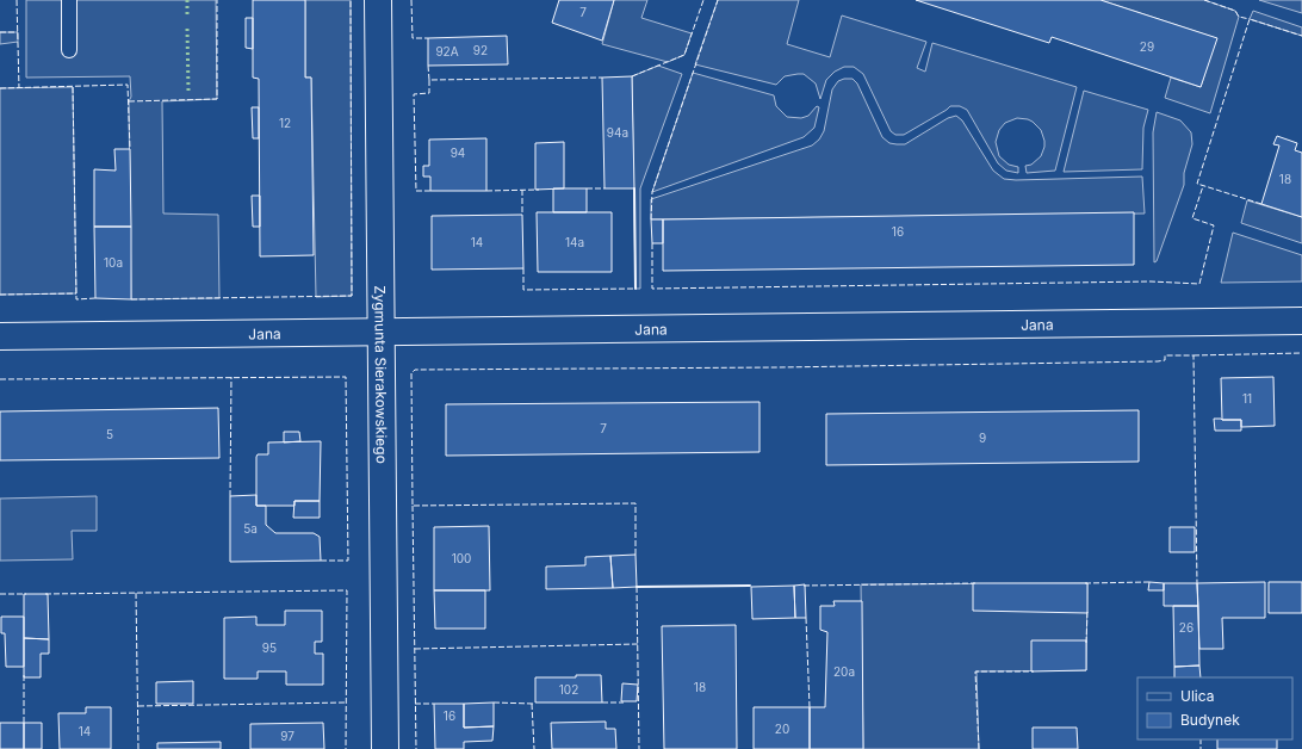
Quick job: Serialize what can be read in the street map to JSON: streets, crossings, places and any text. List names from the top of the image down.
{
  "streets": {
    "street": ["Jana", "Zygmunta Sierakowskiego"]
  },
  "crossings": [
    ["Jana", "Zygmunta Sierakowskiego"]
  ],
  "house_numbers": [
    "7",
    "29",
    "92",
    "92A",
    "12",
    "94a",
    "94",
    "18",
    "16",
    "14",
    "14a",
    "10a",
    "11",
    "7",
    "5",
    "9",
    "5a",
    "100",
    "26",
    "95",
    "20a",
    "18",
    "102",
    "16",
    "20",
    "14",
    "97"
  ],
  "legend": ["Ulica", "Budynek"]
}
